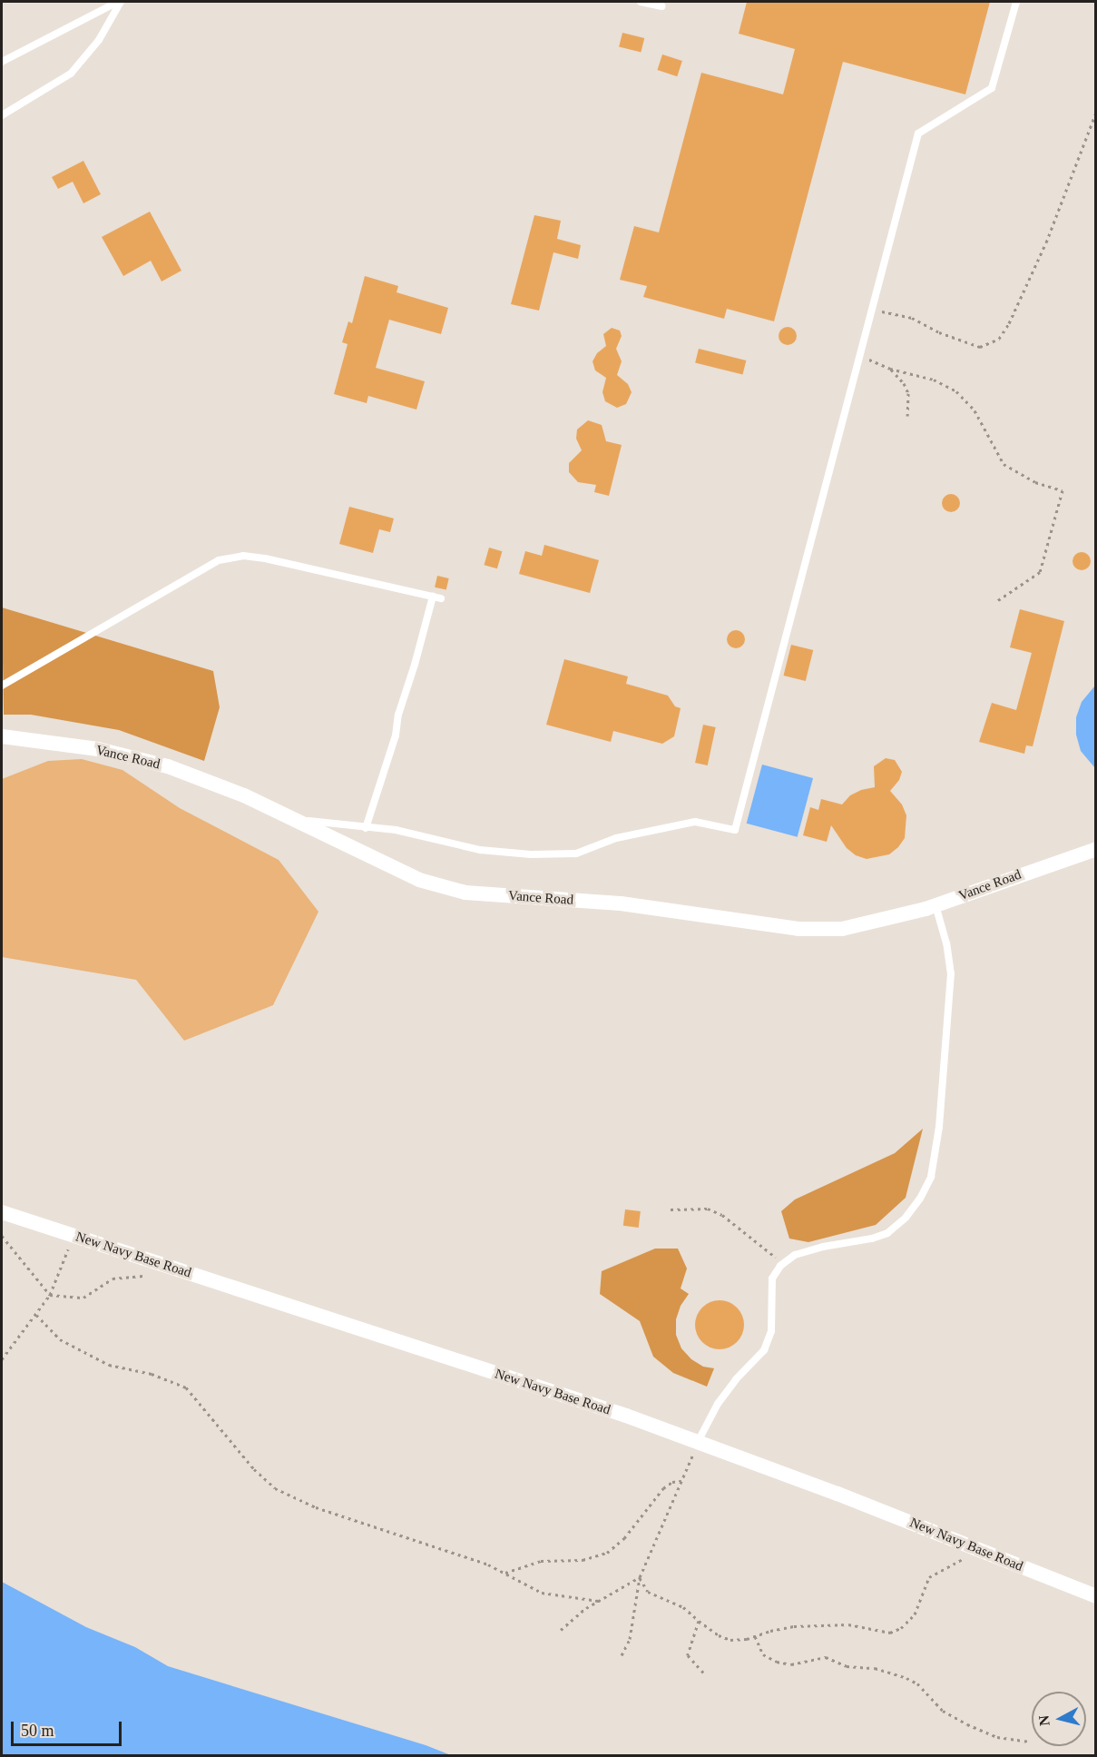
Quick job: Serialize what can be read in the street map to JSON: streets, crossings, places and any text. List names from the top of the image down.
{
  "streets": {
    "street": ["Vance Road", "New Navy Base Road"]
  },
  "scale_bar": "50 m",
  "north": "left"
}
